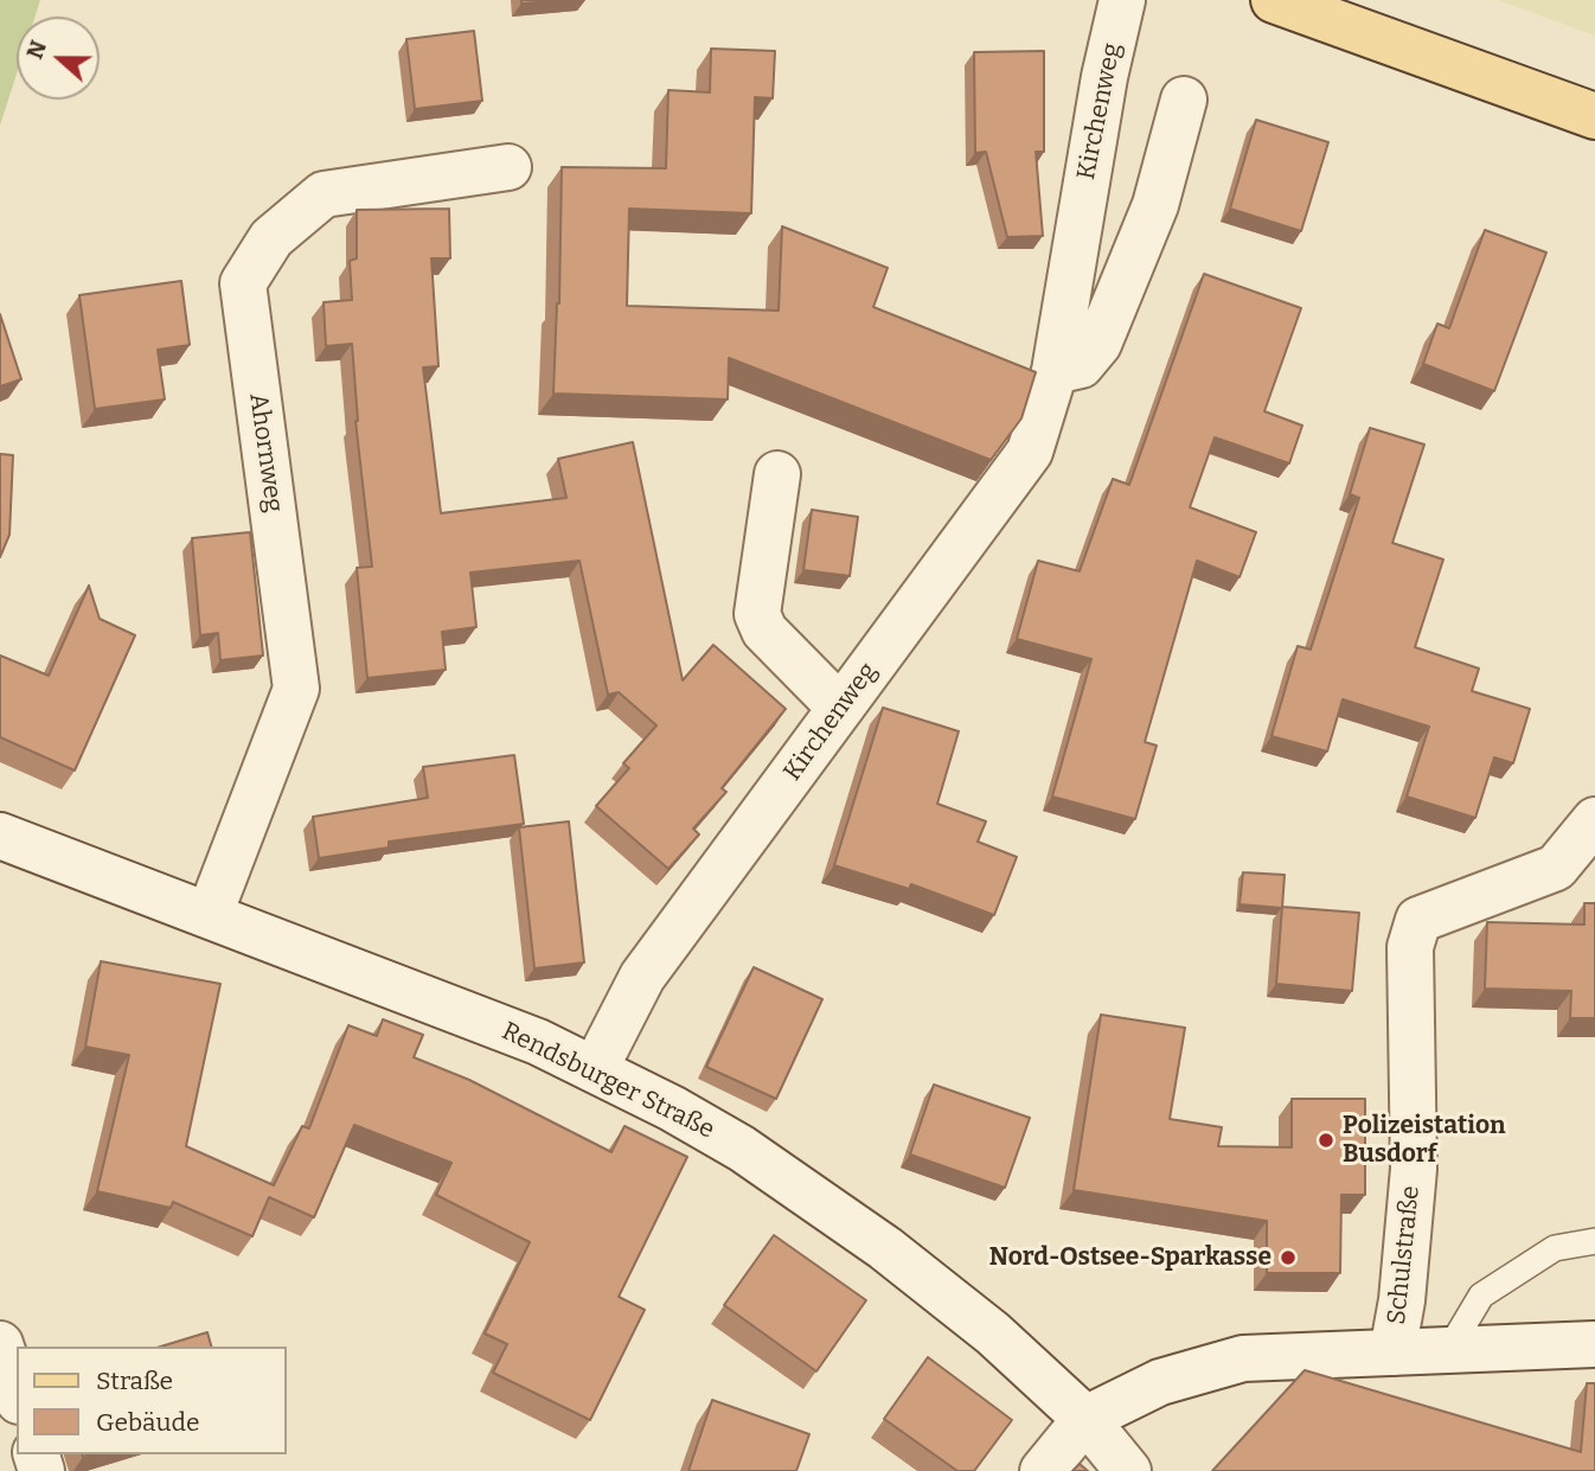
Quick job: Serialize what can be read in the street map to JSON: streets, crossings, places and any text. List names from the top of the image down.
{
  "streets": {
    "street": [
      "Kirchenweg",
      "Ahornweg",
      "Rendsburger Straße",
      "Schulstraße"
    ]
  },
  "crossings": [
    ["Kirchenweg", "Rendsburger Straße"],
    ["Ahornweg", "Rendsburger Straße"],
    ["Rendsburger Straße", "Schulstraße"]
  ],
  "places": ["Polizeistation Busdorf", "Nord-Ostsee-Sparkasse"],
  "legend": ["Straße", "Gebäude"],
  "north": "left"
}
